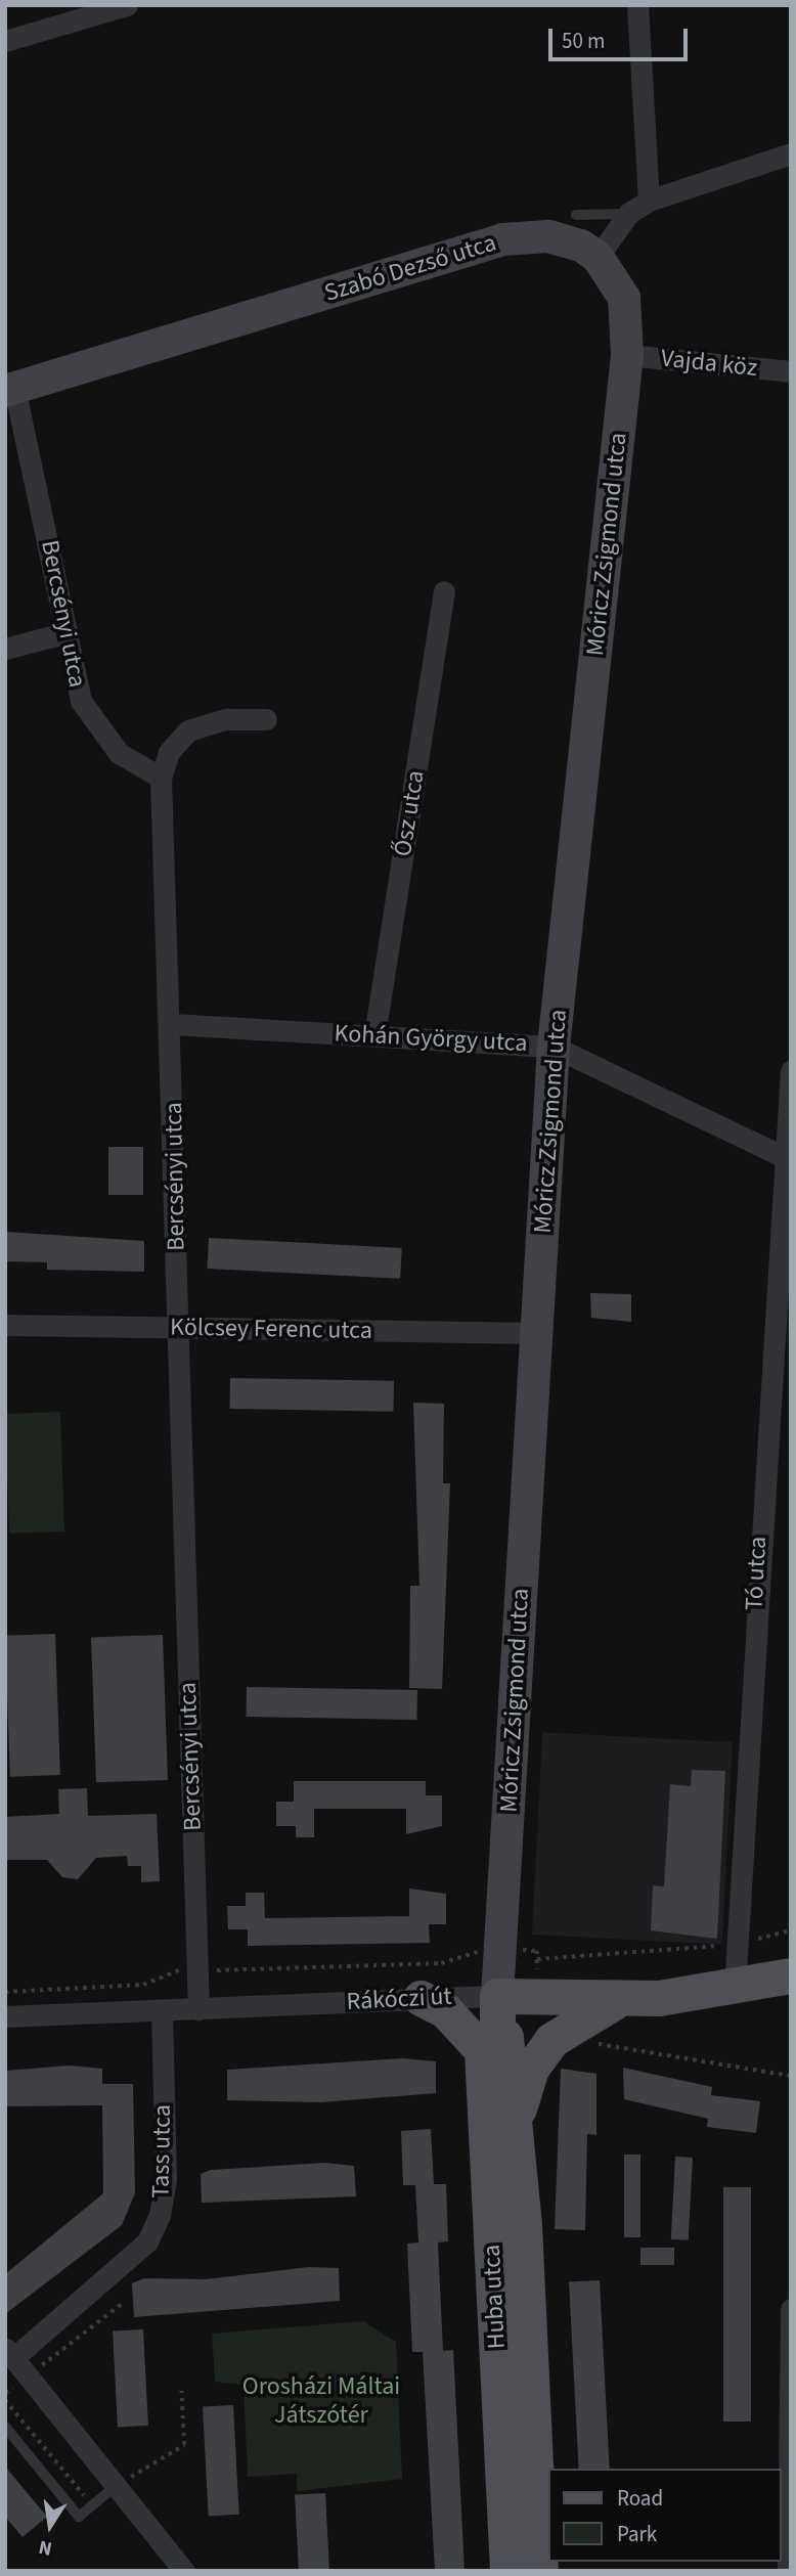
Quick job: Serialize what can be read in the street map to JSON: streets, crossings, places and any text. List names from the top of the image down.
{
  "streets": {
    "main road": [
      "Szabó Dezső utca",
      "Móricz Zsigmond utca",
      "Rákóczi út",
      "Huba utca"
    ],
    "street": [
      "Vajda köz",
      "Bercsényi utca",
      "Ősz utca",
      "Kohán György utca",
      "Kölcsey Ferenc utca",
      "Tó utca",
      "Tass utca"
    ]
  },
  "crossings": [
    ["Szabó Dezső utca", "Móricz Zsigmond utca"],
    ["Szabó Dezső utca", "Bercsényi utca"],
    ["Vajda köz", "Móricz Zsigmond utca"],
    ["Móricz Zsigmond utca", "Kohán György utca"],
    ["Móricz Zsigmond utca", "Kölcsey Ferenc utca"],
    ["Móricz Zsigmond utca", "Rákóczi út"],
    ["Móricz Zsigmond utca", "Huba utca"],
    ["Bercsényi utca", "Kohán György utca"],
    ["Bercsényi utca", "Kölcsey Ferenc utca"],
    ["Bercsényi utca", "Rákóczi út"],
    ["Ősz utca", "Kohán György utca"],
    ["Kohán György utca", "Tó utca"],
    ["Tó utca", "Rákóczi út"],
    ["Rákóczi út", "Tass utca"],
    ["Rákóczi út", "Huba utca"]
  ],
  "parks": ["Orosházi Máltai Játszótér"],
  "legend": ["Road", "Park"],
  "scale_bar": "50 m",
  "north": "bottom"
}
